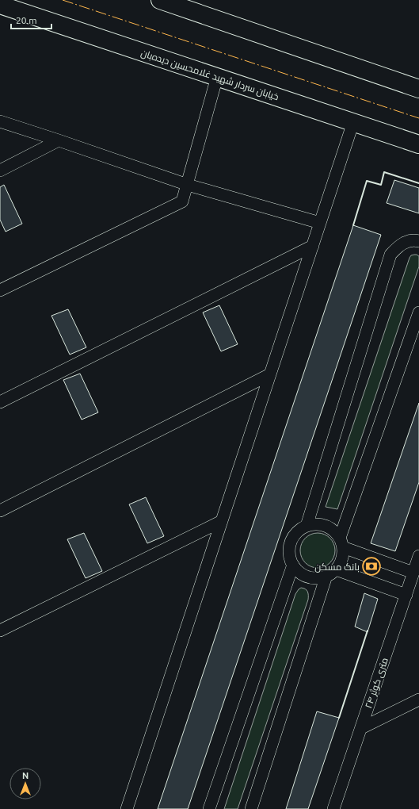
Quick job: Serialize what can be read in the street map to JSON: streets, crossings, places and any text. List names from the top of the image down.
{
  "streets": {
    "main road": ["خیابان سردار شهید غلامحسین دیده‌بان"],
    "street": ["۲۴ متری کوثر"]
  },
  "places": {
    "bank": ["بانک مسکن"]
  },
  "scale_bar": "20 m",
  "north": "top"
}
